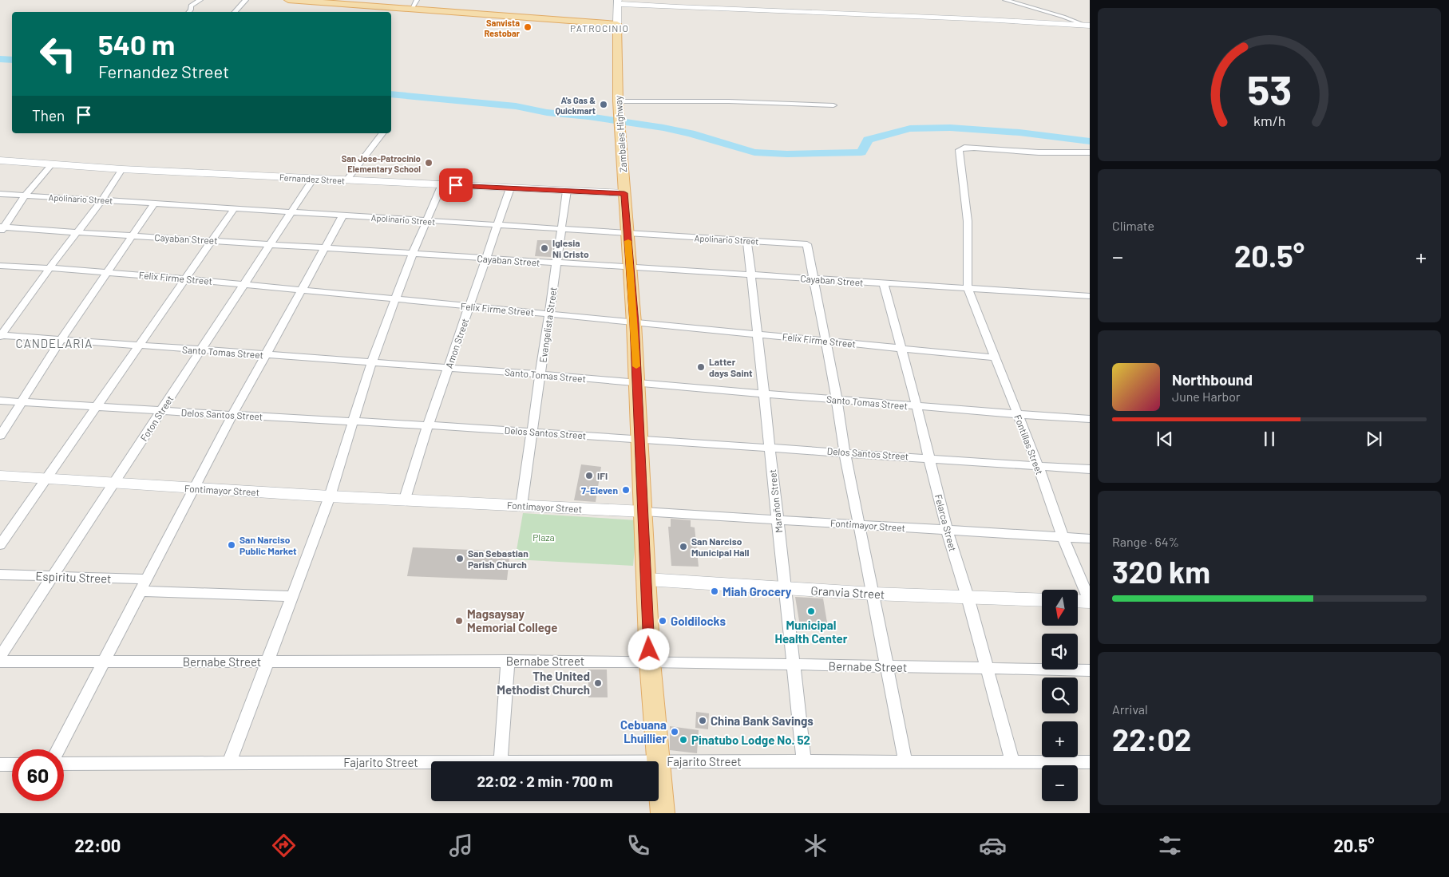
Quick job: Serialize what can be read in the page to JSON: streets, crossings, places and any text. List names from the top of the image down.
{
  "streets": {
    "main road": ["Zambales Highway"],
    "street": [
      "Fernandez Street",
      "Apolinario Street",
      "Cayaban Street",
      "Felix Firme Street",
      "Evangelista Street",
      "Amon Street",
      "Santo Tomas Street",
      "Delos Santos Street",
      "Foton Street",
      "Fontillas Street",
      "Fontimayor Street",
      "Marañon Street",
      "Felarca Street",
      "Espiritu Street",
      "Granvia Street",
      "Bernabe Street",
      "Fajarito Street"
    ]
  },
  "crossings": [
    ["Zambales Highway", "Fernandez Street"],
    ["Zambales Highway", "Apolinario Street"],
    ["Zambales Highway", "Cayaban Street"],
    ["Zambales Highway", "Felix Firme Street"],
    ["Zambales Highway", "Santo Tomas Street"],
    ["Zambales Highway", "Delos Santos Street"],
    ["Zambales Highway", "Fontimayor Street"],
    ["Zambales Highway", "Granvia Street"],
    ["Zambales Highway", "Bernabe Street"],
    ["Zambales Highway", "Fajarito Street"],
    ["Fernandez Street", "Evangelista Street"],
    ["Fernandez Street", "Amon Street"],
    ["Fernandez Street", "Foton Street"],
    ["Apolinario Street", "Cayaban Street"],
    ["Apolinario Street", "Evangelista Street"],
    ["Apolinario Street", "Amon Street"],
    ["Apolinario Street", "Foton Street"],
    ["Apolinario Street", "Marañon Street"],
    ["Cayaban Street", "Evangelista Street"],
    ["Cayaban Street", "Amon Street"],
    ["Cayaban Street", "Foton Street"],
    ["Cayaban Street", "Fontillas Street"],
    ["Cayaban Street", "Marañon Street"],
    ["Cayaban Street", "Felarca Street"],
    ["Felix Firme Street", "Evangelista Street"],
    ["Felix Firme Street", "Amon Street"],
    ["Felix Firme Street", "Foton Street"],
    ["Felix Firme Street", "Fontillas Street"],
    ["Felix Firme Street", "Marañon Street"],
    ["Felix Firme Street", "Felarca Street"],
    ["Evangelista Street", "Santo Tomas Street"],
    ["Evangelista Street", "Delos Santos Street"],
    ["Evangelista Street", "Fontimayor Street"],
    ["Amon Street", "Santo Tomas Street"],
    ["Amon Street", "Delos Santos Street"],
    ["Amon Street", "Fontimayor Street"],
    ["Santo Tomas Street", "Foton Street"],
    ["Santo Tomas Street", "Fontillas Street"],
    ["Santo Tomas Street", "Marañon Street"],
    ["Santo Tomas Street", "Felarca Street"],
    ["Delos Santos Street", "Foton Street"],
    ["Delos Santos Street", "Fontillas Street"],
    ["Delos Santos Street", "Marañon Street"],
    ["Delos Santos Street", "Felarca Street"],
    ["Foton Street", "Fontimayor Street"],
    ["Foton Street", "Espiritu Street"],
    ["Fontillas Street", "Fontimayor Street"],
    ["Fontimayor Street", "Marañon Street"],
    ["Fontimayor Street", "Felarca Street"],
    ["Marañon Street", "Granvia Street"],
    ["Marañon Street", "Bernabe Street"],
    ["Marañon Street", "Fajarito Street"],
    ["Felarca Street", "Granvia Street"],
    ["Felarca Street", "Bernabe Street"],
    ["Felarca Street", "Fajarito Street"]
  ],
  "districts": ["PATROCINIO", "CANDELARIA"],
  "parks": ["Plaza"],
  "places": [
    "Sanvista Restobar",
    "A's Gas & Quickmart",
    "San Jose-Patrocinio Elementary School",
    "Iglesia Ni Cristo",
    "Latter days Saint",
    "IFI",
    "7-Eleven",
    "San Narciso Public Market",
    "San Narciso Municipal Hall",
    "San Sebastian Parish Church",
    "Miah Grocery",
    "Municipal Health Center",
    "Magsaysay Memorial College",
    "Goldilocks",
    "The United Methodist Church",
    "China Bank Savings",
    "Cebuana Lhuillier",
    "Pinatubo Lodge No. 52"
  ],
  "north": "bottom",
  "page": {
    "turn": ["540 m", "Fernandez Street"],
    "then": "Then",
    "tile": [
      "Climate",
      ["Range · 64%", "320 km"],
      ["Arrival", "22:02"]
    ],
    "heat": ["−", "20.5°", "+"],
    "song": ["Northbound", "June Harbor"],
    "map_buttons": ["+", "−"],
    "limit": "60",
    "trip": "22:02 · 2 min · 700 m",
    "tabs": ["22:00", "20.5°"],
    "gauge": ["53", "km/h"]
  }
}
